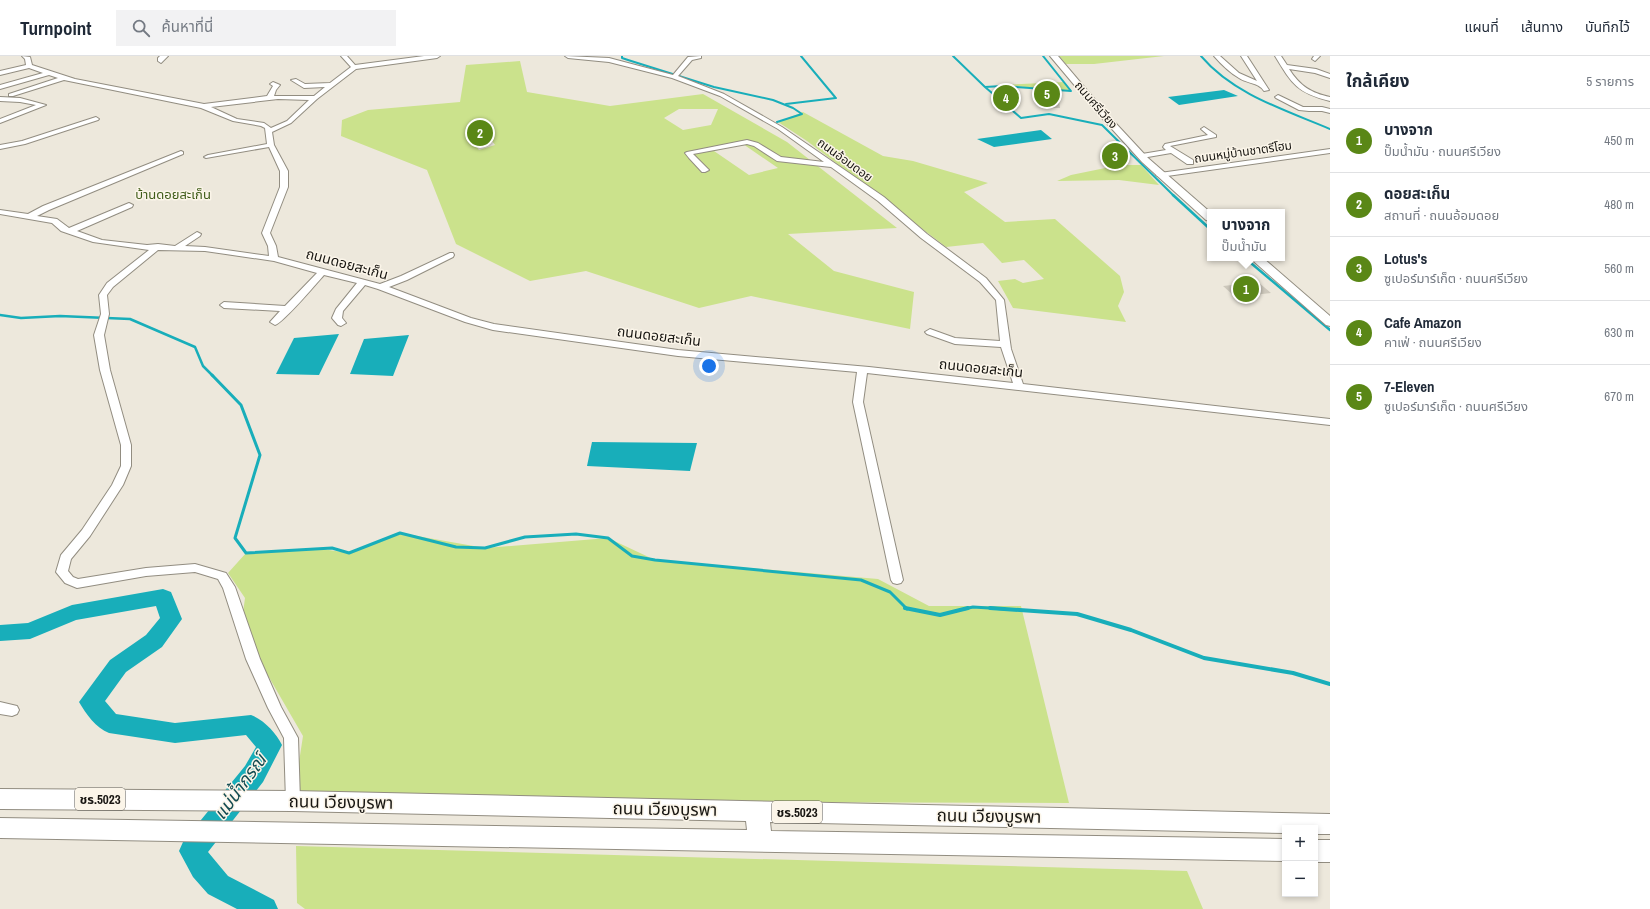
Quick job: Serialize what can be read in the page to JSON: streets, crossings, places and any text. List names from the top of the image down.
{
  "streets": {
    "main road": ["ถนนศรีเวียง", "ชร.5023", "ถนน เวียงบูรพา"],
    "street": ["ถนนหมู่บ้านชาตรีโฮม", "ถนนอ้อมดอย", "ถนนดอยสะเก็น"]
  },
  "crossings": [
    ["ถนนศรีเวียง", "ถนนหมู่บ้านชาตรีโฮม"],
    ["ถนนอ้อมดอย", "ถนนดอยสะเก็น"]
  ],
  "districts": ["บ้านดอยสะเก็น"],
  "water": ["แม่น้ำกรณ์"],
  "page": {
    "header": "Turnpoint",
    "search": "ค้นหาที่นี่",
    "nav": ["แผนที่", "เส้นทาง", "บันทึกไว้"],
    "heading": ["ใกล้เคียง", "5 รายการ"],
    "pins": [
      "5",
      "4",
      "2",
      "3",
      "1"
    ],
    "list": [
      {
        "mark": "1",
        "name": "บางจาก",
        "note": "ปั๊มน้ำมัน · ถนนศรีเวียง",
        "value": "450 m"
      },
      {
        "mark": "2",
        "name": "ดอยสะเก็น",
        "note": "สถานที่ · ถนนอ้อมดอย",
        "value": "480 m"
      },
      {
        "mark": "3",
        "name": "Lotus's",
        "note": "ซูเปอร์มาร์เก็ต · ถนนศรีเวียง",
        "value": "560 m"
      },
      {
        "mark": "4",
        "name": "Cafe Amazon",
        "note": "คาเฟ่ · ถนนศรีเวียง",
        "value": "630 m"
      },
      {
        "mark": "5",
        "name": "7-Eleven",
        "note": "ซูเปอร์มาร์เก็ต · ถนนศรีเวียง",
        "value": "670 m"
      }
    ],
    "popup": ["บางจาก", "ปั๊มน้ำมัน"],
    "map_buttons": ["+", "−"]
  }
}
